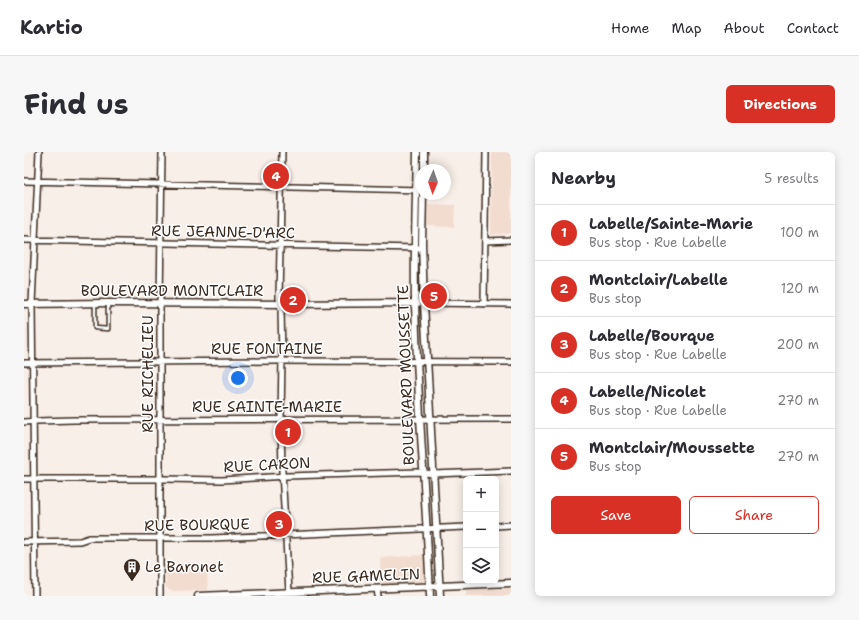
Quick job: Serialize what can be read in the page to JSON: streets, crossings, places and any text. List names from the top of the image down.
{
  "streets": {
    "street": [
      "RUE JEANNE-D'ARC",
      "BOULEVARD MONTCLAIR",
      "RUE FONTAINE",
      "RUE RICHELIEU",
      "BOULEVARD MOUSSETTE",
      "RUE SAINTE-MARIE",
      "RUE CARON",
      "RUE BOURQUE",
      "RUE GAMELIN"
    ]
  },
  "crossings": [
    ["RUE JEANNE-D'ARC", "RUE RICHELIEU"],
    ["RUE JEANNE-D'ARC", "BOULEVARD MOUSSETTE"],
    ["BOULEVARD MONTCLAIR", "RUE RICHELIEU"],
    ["BOULEVARD MONTCLAIR", "BOULEVARD MOUSSETTE"],
    ["RUE FONTAINE", "RUE RICHELIEU"],
    ["RUE FONTAINE", "BOULEVARD MOUSSETTE"],
    ["RUE RICHELIEU", "RUE SAINTE-MARIE"],
    ["RUE RICHELIEU", "RUE CARON"],
    ["RUE RICHELIEU", "RUE BOURQUE"],
    ["BOULEVARD MOUSSETTE", "RUE SAINTE-MARIE"],
    ["BOULEVARD MOUSSETTE", "RUE CARON"],
    ["BOULEVARD MOUSSETTE", "RUE BOURQUE"],
    ["BOULEVARD MOUSSETTE", "RUE GAMELIN"]
  ],
  "places": {
    "building": ["Le Baronet"]
  },
  "north": "bottom",
  "page": {
    "header": "Kartio",
    "nav": [
      "Home",
      "Map",
      "About",
      "Contact"
    ],
    "title": "Find us",
    "buttons": [
      "Directions",
      ["Save", "Share"]
    ],
    "heading": ["Nearby", "5 results"],
    "pins": [
      "4",
      "5",
      "2",
      "1",
      "3"
    ],
    "list": [
      {
        "mark": "1",
        "name": "Labelle/Sainte-Marie",
        "note": "Bus stop · Rue Labelle",
        "value": "100 m"
      },
      {
        "mark": "2",
        "name": "Montclair/Labelle",
        "note": "Bus stop",
        "value": "120 m"
      },
      {
        "mark": "3",
        "name": "Labelle/Bourque",
        "note": "Bus stop · Rue Labelle",
        "value": "200 m"
      },
      {
        "mark": "4",
        "name": "Labelle/Nicolet",
        "note": "Bus stop · Rue Labelle",
        "value": "270 m"
      },
      {
        "mark": "5",
        "name": "Montclair/Moussette",
        "note": "Bus stop",
        "value": "270 m"
      }
    ],
    "map_buttons": ["+", "−"]
  }
}
